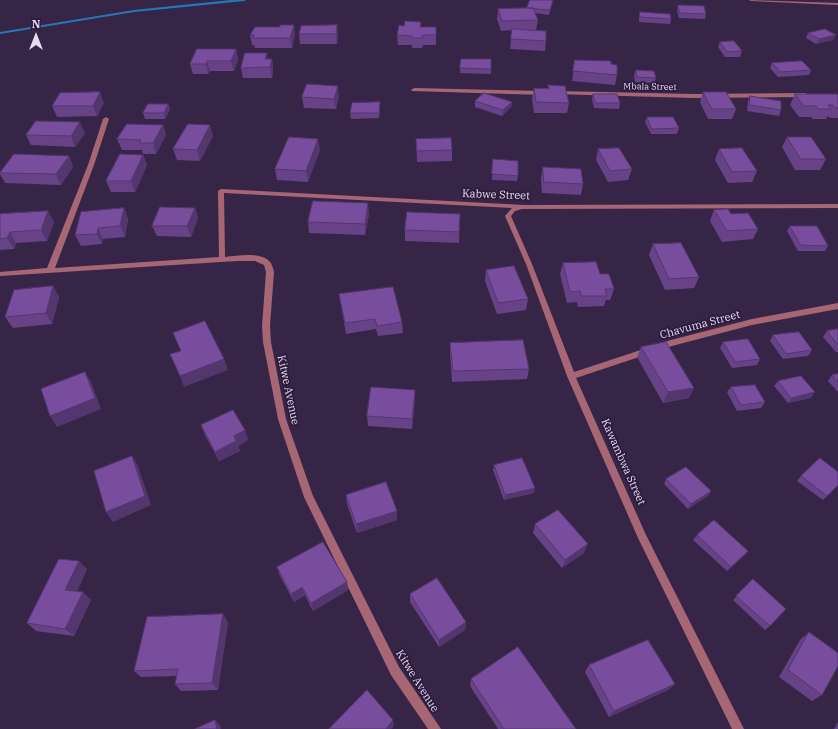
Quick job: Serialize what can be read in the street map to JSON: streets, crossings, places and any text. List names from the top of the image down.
{
  "streets": {
    "street": [
      "Mbala Street",
      "Kabwe Street",
      "Chavuma Street",
      "Kitwe Avenue",
      "Kawambwa Street"
    ]
  },
  "crossings": [
    ["Kabwe Street", "Kitwe Avenue"],
    ["Kabwe Street", "Kawambwa Street"],
    ["Chavuma Street", "Kawambwa Street"]
  ],
  "north": "top"
}
